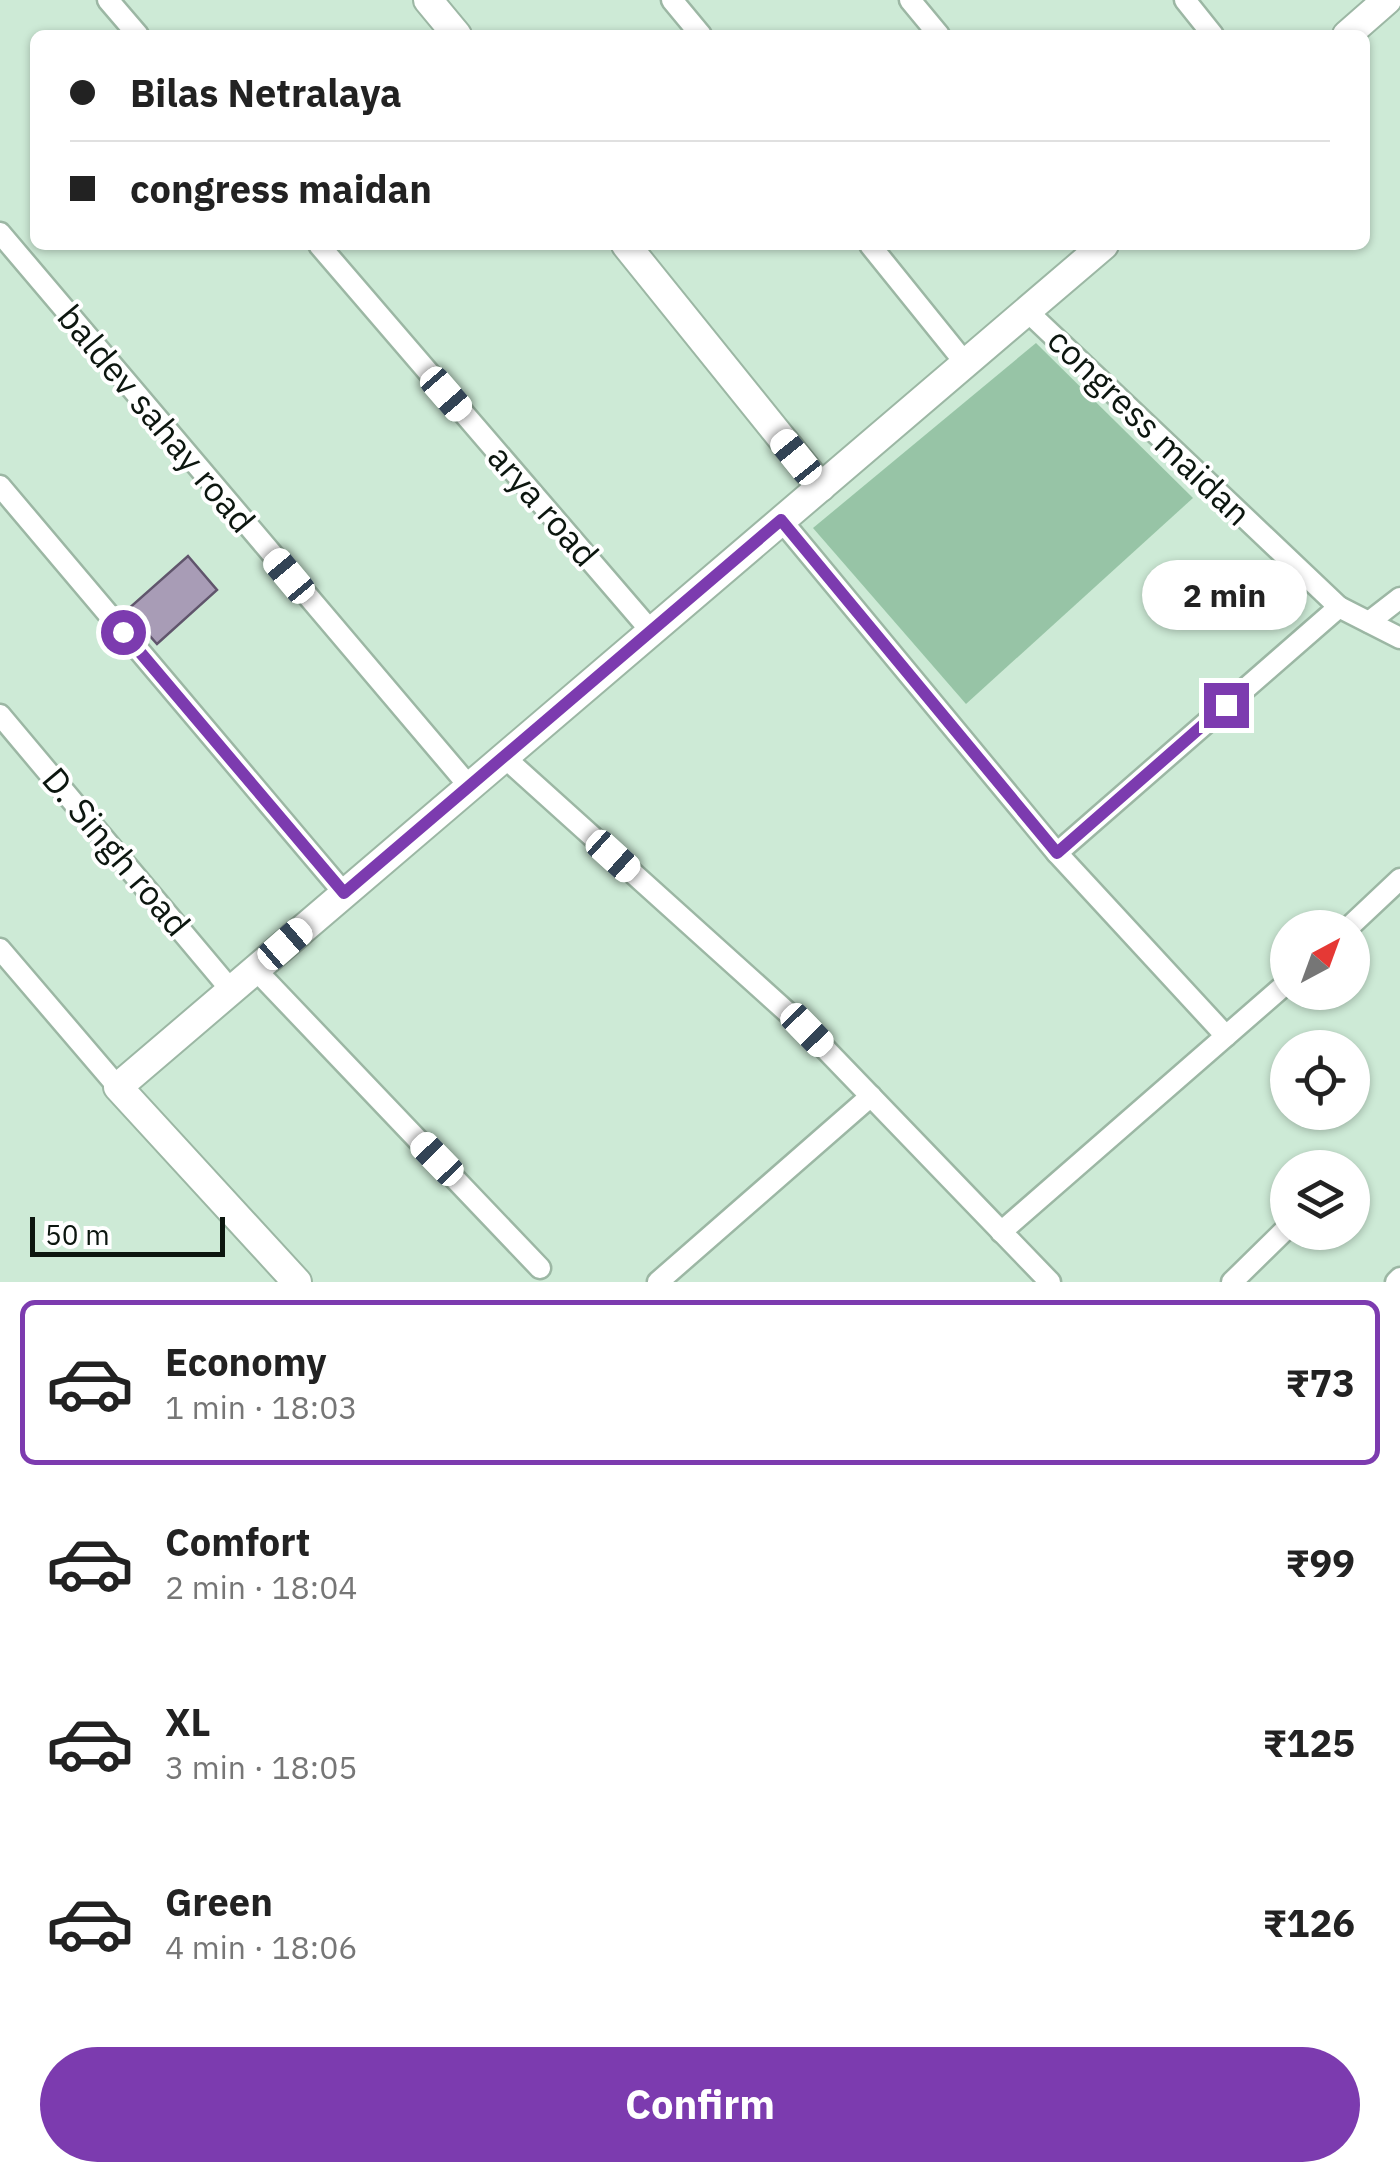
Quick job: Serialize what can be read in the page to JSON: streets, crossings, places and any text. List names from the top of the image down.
{
  "streets": {
    "street": [
      "baldev sahay road",
      "congress maidan",
      "arya road",
      "D. Singh road"
    ]
  },
  "scale_bar": "50 m",
  "north": "top right",
  "page": {
    "banner": ["Bilas Netralaya", "congress maidan"],
    "bubble": "2 min",
    "scale": "50 m",
    "list": [
      {
        "name": "Economy",
        "note": "1 min · 18:03",
        "value": "₹73"
      },
      {
        "name": "Comfort",
        "note": "2 min · 18:04",
        "value": "₹99"
      },
      {
        "name": "XL",
        "note": "3 min · 18:05",
        "value": "₹125"
      },
      {
        "name": "Green",
        "note": "4 min · 18:06",
        "value": "₹126"
      }
    ],
    "buttons": "Confirm"
  }
}
